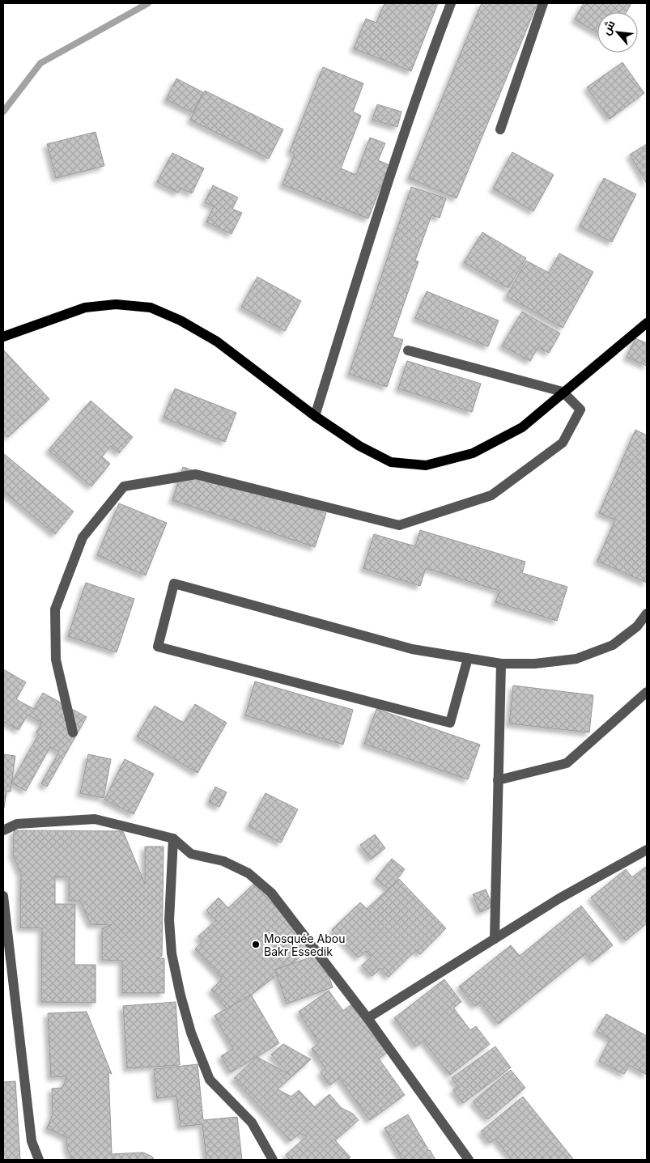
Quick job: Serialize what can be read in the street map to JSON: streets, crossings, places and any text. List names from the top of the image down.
{
  "places": ["Mosquée Abou Bakr Essedik"],
  "north": "top left"
}
